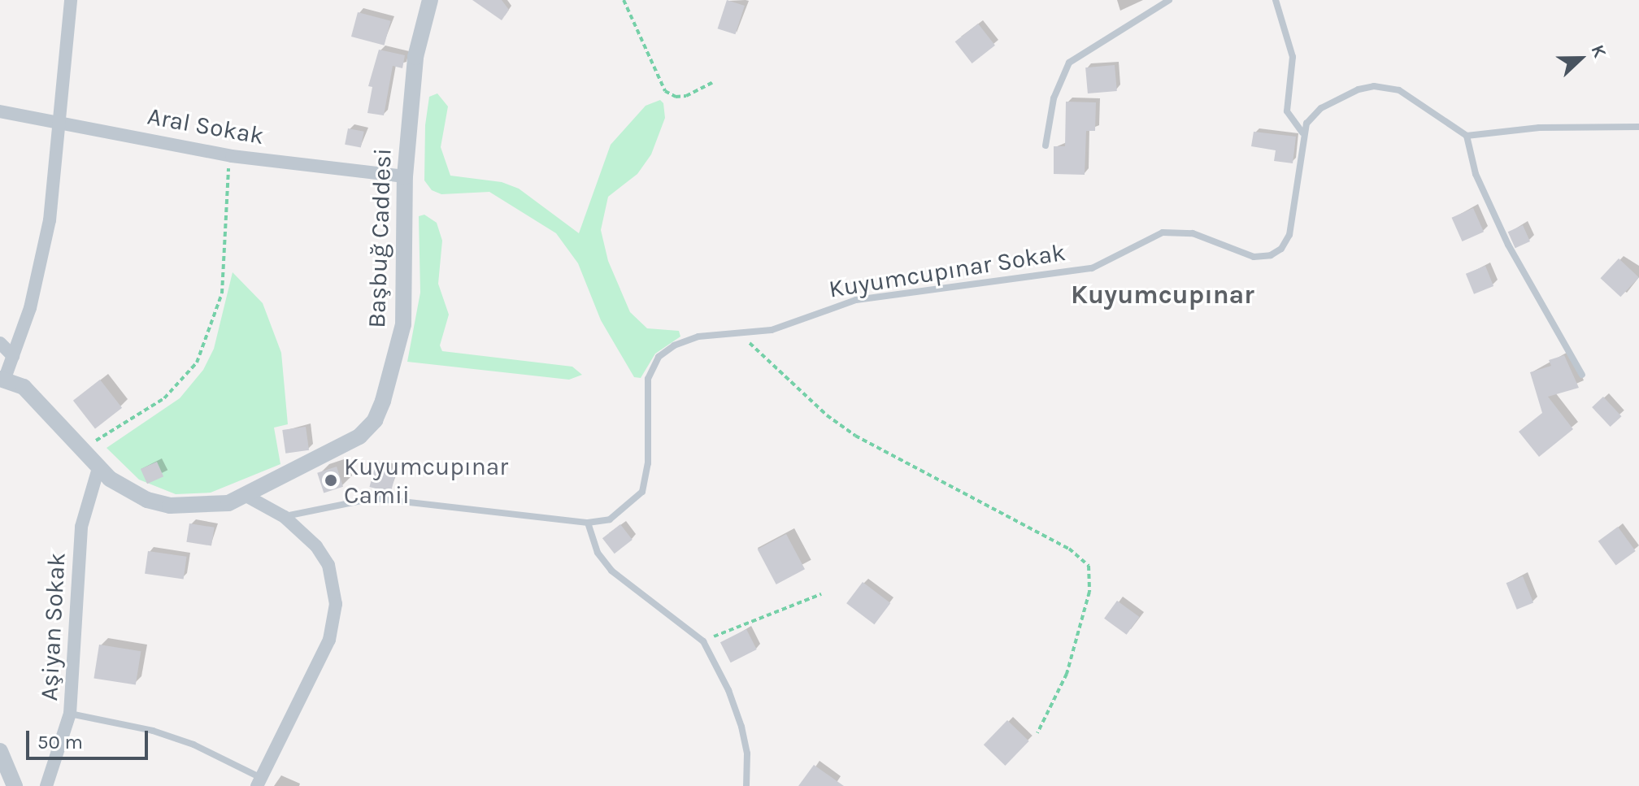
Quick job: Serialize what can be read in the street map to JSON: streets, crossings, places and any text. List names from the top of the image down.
{
  "streets": {
    "street": ["Aral Sokak", "Başbuğ Caddesi", "Aşiyan Sokak"],
    "lane": ["Kuyumcupınar Sokak"]
  },
  "crossings": [
    ["Aral Sokak", "Başbuğ Caddesi"],
    ["Başbuğ Caddesi", "Aşiyan Sokak"]
  ],
  "districts": ["Kuyumcupınar"],
  "places": ["Kuyumcupınar Camii"],
  "scale_bar": "50 m",
  "north": "right"
}
